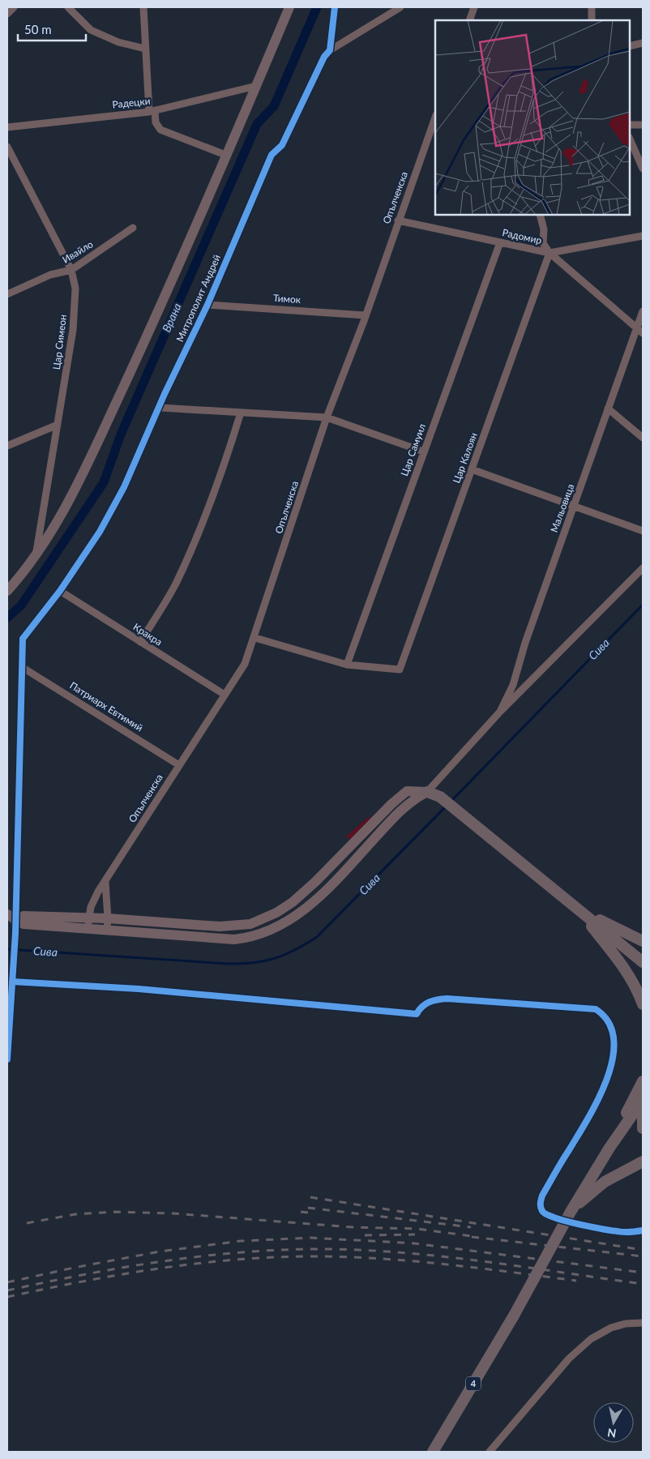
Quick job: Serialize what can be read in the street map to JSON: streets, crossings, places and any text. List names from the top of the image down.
{
  "streets": {
    "main road": ["4"],
    "street": [
      "Радецки",
      "Опълченска",
      "Радомир",
      "Ивайло",
      "Митрополит Андрей",
      "Тимок",
      "Цар Симеон",
      "Цар Самуил",
      "Цар Калоян",
      "Мальовица",
      "Кракра",
      "Патриарх Евтимий"
    ]
  },
  "crossings": [
    ["Опълченска", "Радомир"],
    ["Опълченска", "Тимок"],
    ["Опълченска", "Кракра"],
    ["Опълченска", "Патриарх Евтимий"],
    ["Радомир", "Цар Самуил"],
    ["Радомир", "Цар Калоян"],
    ["Ивайло", "Цар Симеон"],
    ["Митрополит Андрей", "Тимок"],
    ["Митрополит Андрей", "Кракра"],
    ["Митрополит Андрей", "Патриарх Евтимий"],
    ["Цар Самуил", "Цар Калоян"]
  ],
  "water": ["Врана", "Сива"],
  "scale_bar": "50 m",
  "north": "bottom"
}
